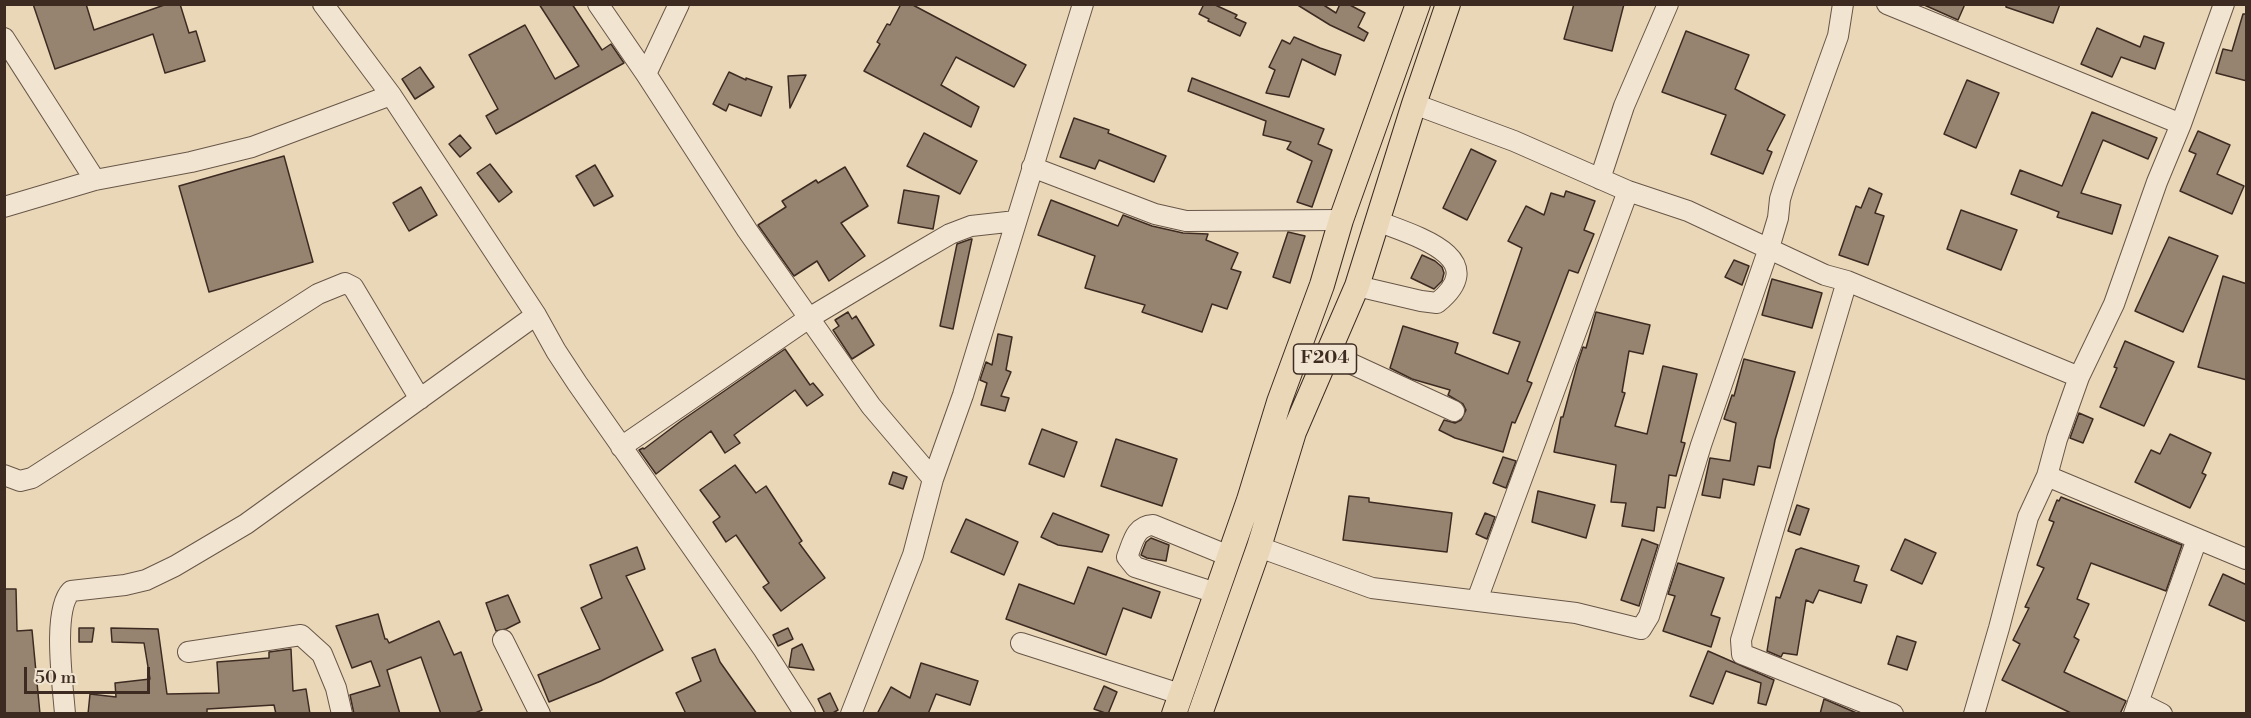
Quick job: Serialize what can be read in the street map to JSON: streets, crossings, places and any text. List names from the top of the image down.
{
  "streets": {
    "main road": ["F204"]
  },
  "scale_bar": "50 m"
}
